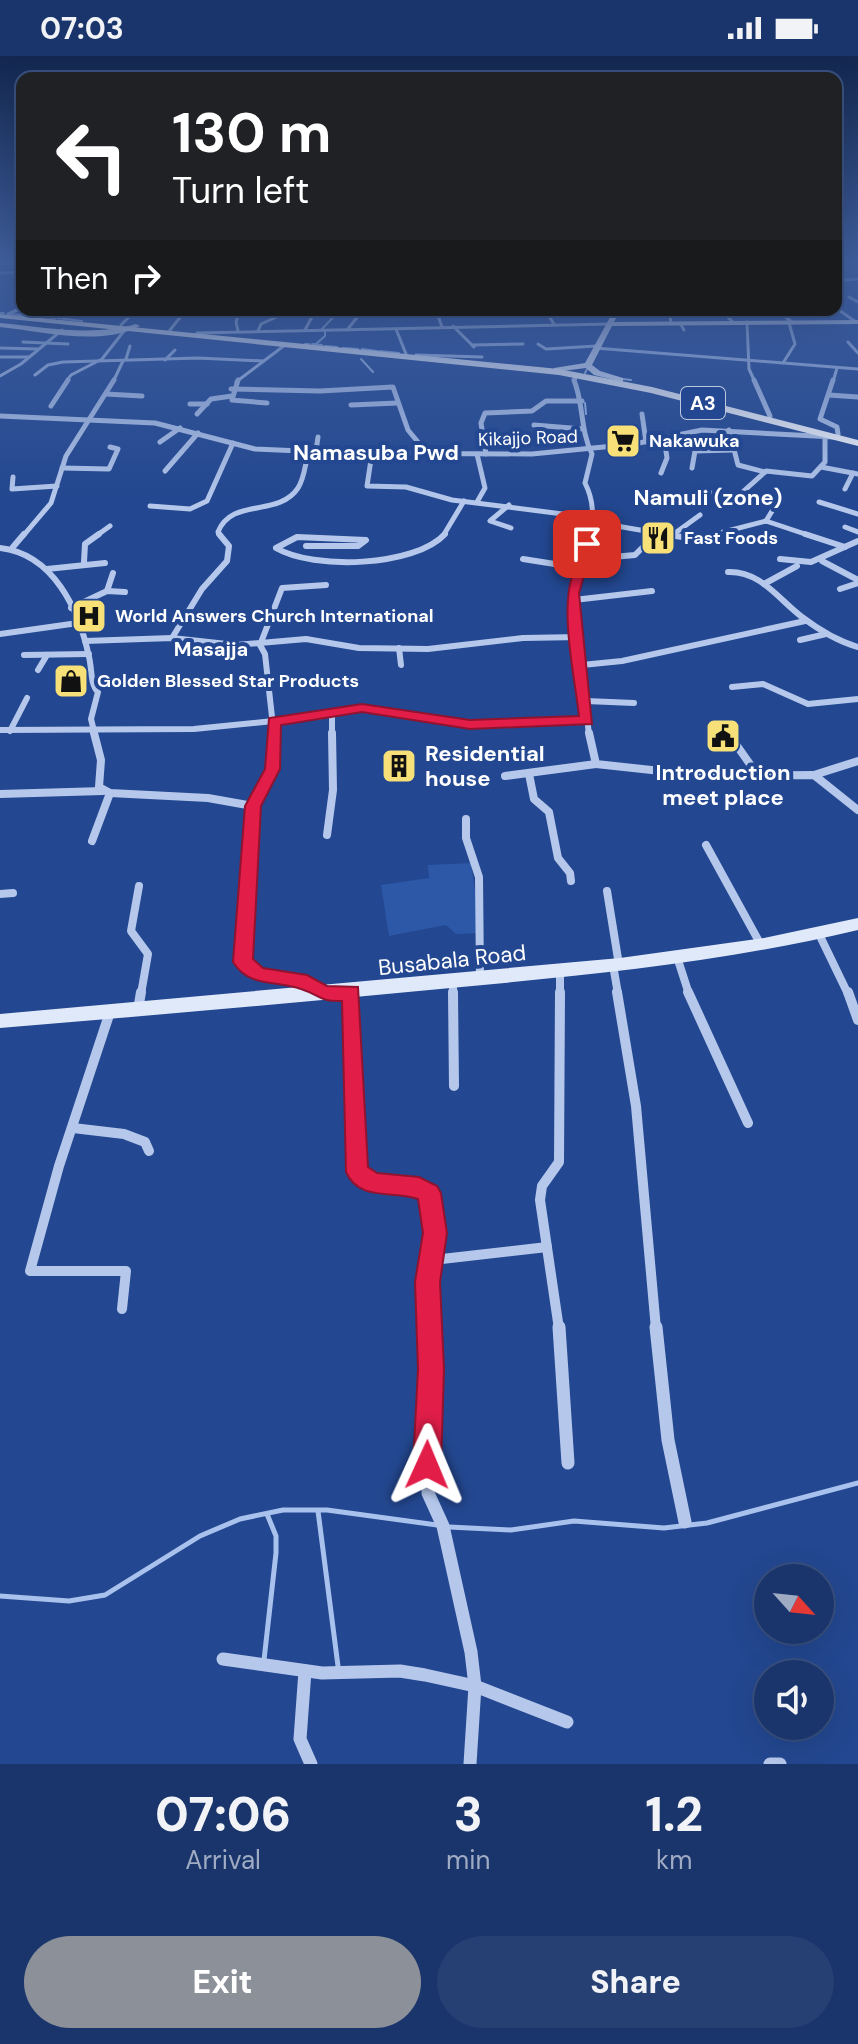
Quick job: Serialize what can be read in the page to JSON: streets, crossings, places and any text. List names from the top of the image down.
{
  "streets": {
    "main road": ["A3"],
    "street": ["Kikajjo Road", "Busabala Road"]
  },
  "crossings": [
    ["A3", "Kikajjo Road"]
  ],
  "districts": ["Namasuba Pwd", "Namuli (zone)", "Masajja"],
  "places": {
    "supermarket": ["Nakawuka"],
    "restaurant": ["Fast Foods"],
    "hospital": ["World Answers Church International"],
    "shop": ["Golden Blessed Star Products"],
    "public building": ["Introduction meet place"],
    "building": ["Residential house"]
  },
  "north": "bottom right",
  "page": {
    "status": "07:03",
    "turn": ["130 m", "Turn left"],
    "then": "Then",
    "eta": [
      "07:06",
      "Arrival",
      "3",
      "min",
      "1.2",
      "km"
    ],
    "buttons": ["Exit", "Share"]
  }
}
